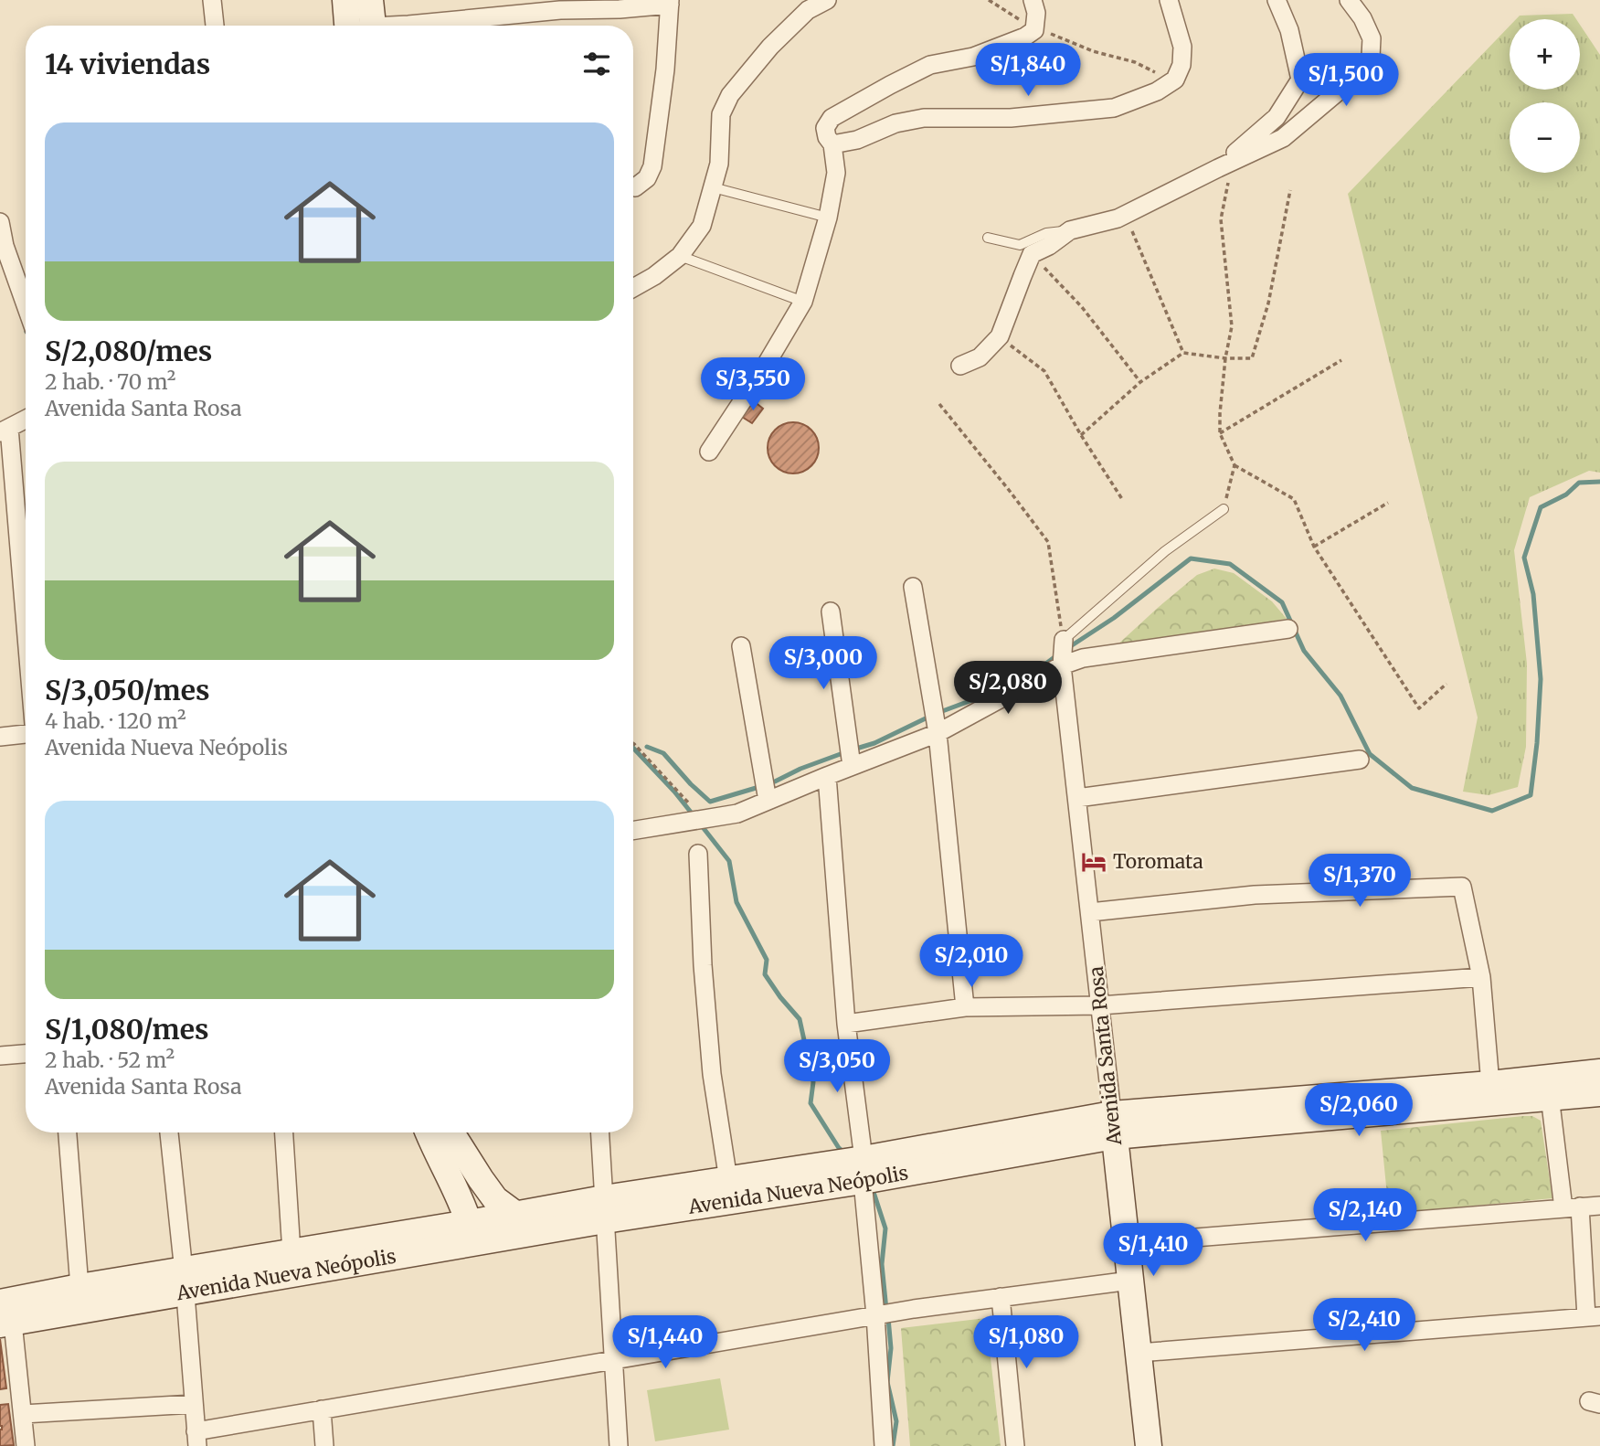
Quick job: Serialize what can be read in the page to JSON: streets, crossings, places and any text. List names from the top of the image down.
{
  "streets": {
    "street": ["Avenida Santa Rosa", "Avenida Nueva Neópolis"]
  },
  "crossings": [
    ["Avenida Santa Rosa", "Avenida Nueva Neópolis"]
  ],
  "places": {
    "hotel": ["Toromata"]
  },
  "page": {
    "map_buttons": ["+", "−"],
    "heading": "14 viviendas",
    "price": [
      "S/1,840",
      "S/1,500",
      "S/3,550",
      "S/3,000",
      "S/2,080",
      "S/1,370",
      "S/2,010",
      "S/3,050",
      "S/2,060",
      "S/2,140",
      "S/1,410",
      "S/2,410",
      "S/1,440",
      "S/1,080"
    ],
    "list": [
      {
        "name": "S/2,080/mes",
        "note": "2 hab. · 70 m² · Avenida Santa Rosa"
      },
      {
        "name": "S/3,050/mes",
        "note": "4 hab. · 120 m² · Avenida Nueva Neópolis"
      },
      {
        "name": "S/1,080/mes",
        "note": "2 hab. · 52 m² · Avenida Santa Rosa"
      }
    ]
  }
}
